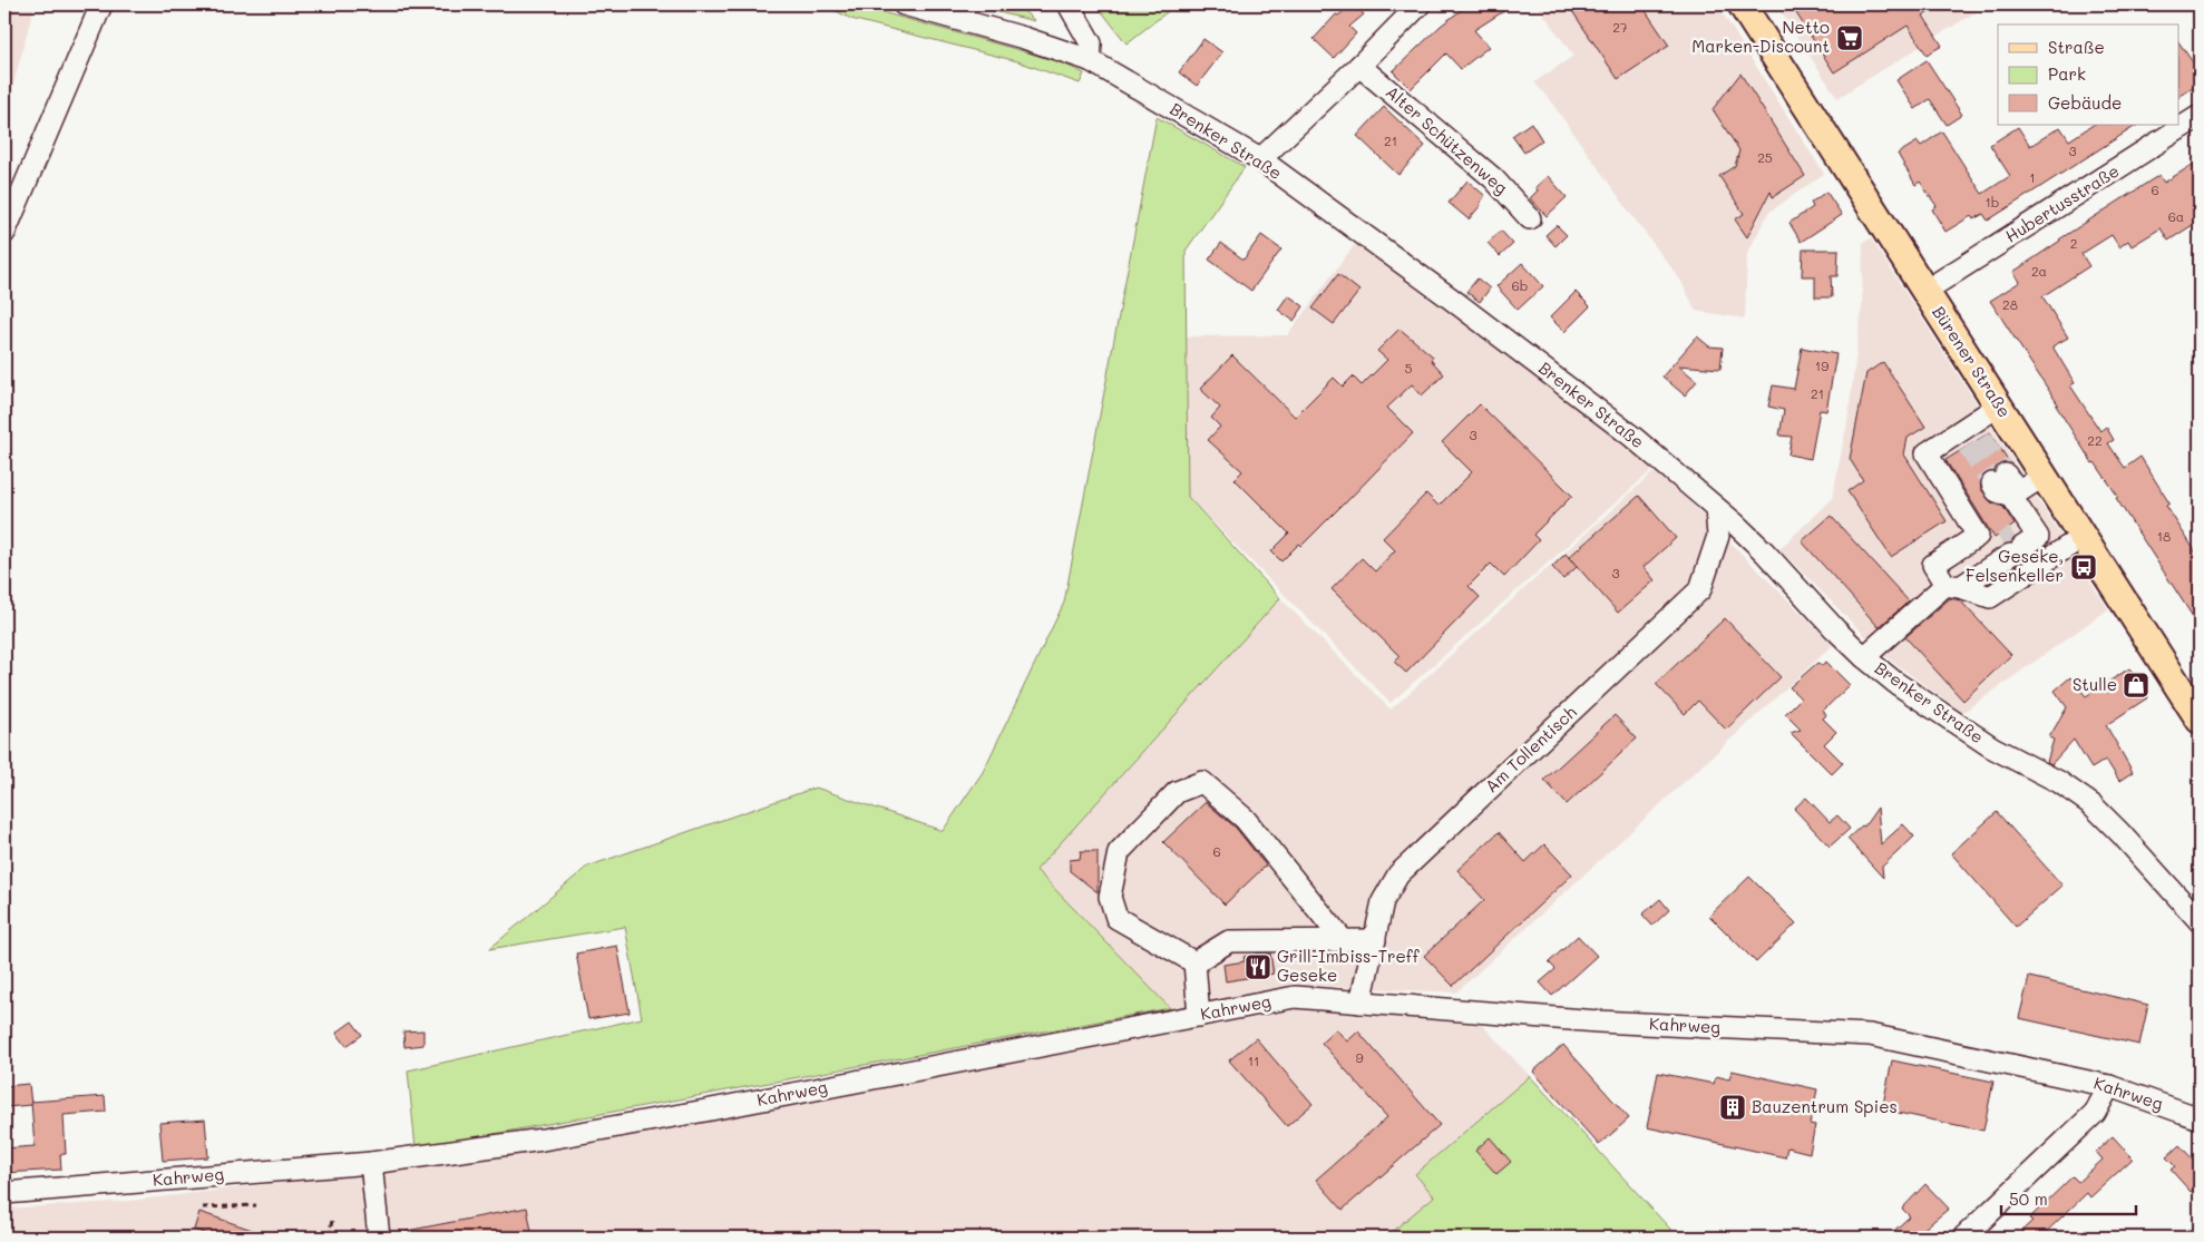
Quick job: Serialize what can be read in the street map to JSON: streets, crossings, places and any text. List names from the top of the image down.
{
  "streets": {
    "main road": ["Bürener Straße"],
    "street": [
      "Alter Schützenweg",
      "Brenker Straße",
      "Hubertusstraße",
      "Am Tollentisch",
      "Kahrweg"
    ]
  },
  "crossings": [
    ["Brenker Straße", "Am Tollentisch"],
    ["Hubertusstraße", "Bürener Straße"],
    ["Am Tollentisch", "Kahrweg"]
  ],
  "places": {
    "supermarket": ["Netto Marken-Discount"],
    "bus stop": ["Geseke, Felsenkeller"],
    "shop": ["Stulle"],
    "restaurant": ["Grill-Imbiss-Treff Geseke"],
    "building": ["Bauzentrum Spies"]
  },
  "house_numbers": [
    "27",
    "21",
    "3",
    "25",
    "1",
    "6",
    "1b",
    "6a",
    "2",
    "2a",
    "6b",
    "28",
    "19",
    "5",
    "21",
    "3",
    "22",
    "18",
    "3",
    "6",
    "9",
    "11"
  ],
  "legend": ["Straße", "Park", "Gebäude"],
  "scale_bar": "50 m"
}
